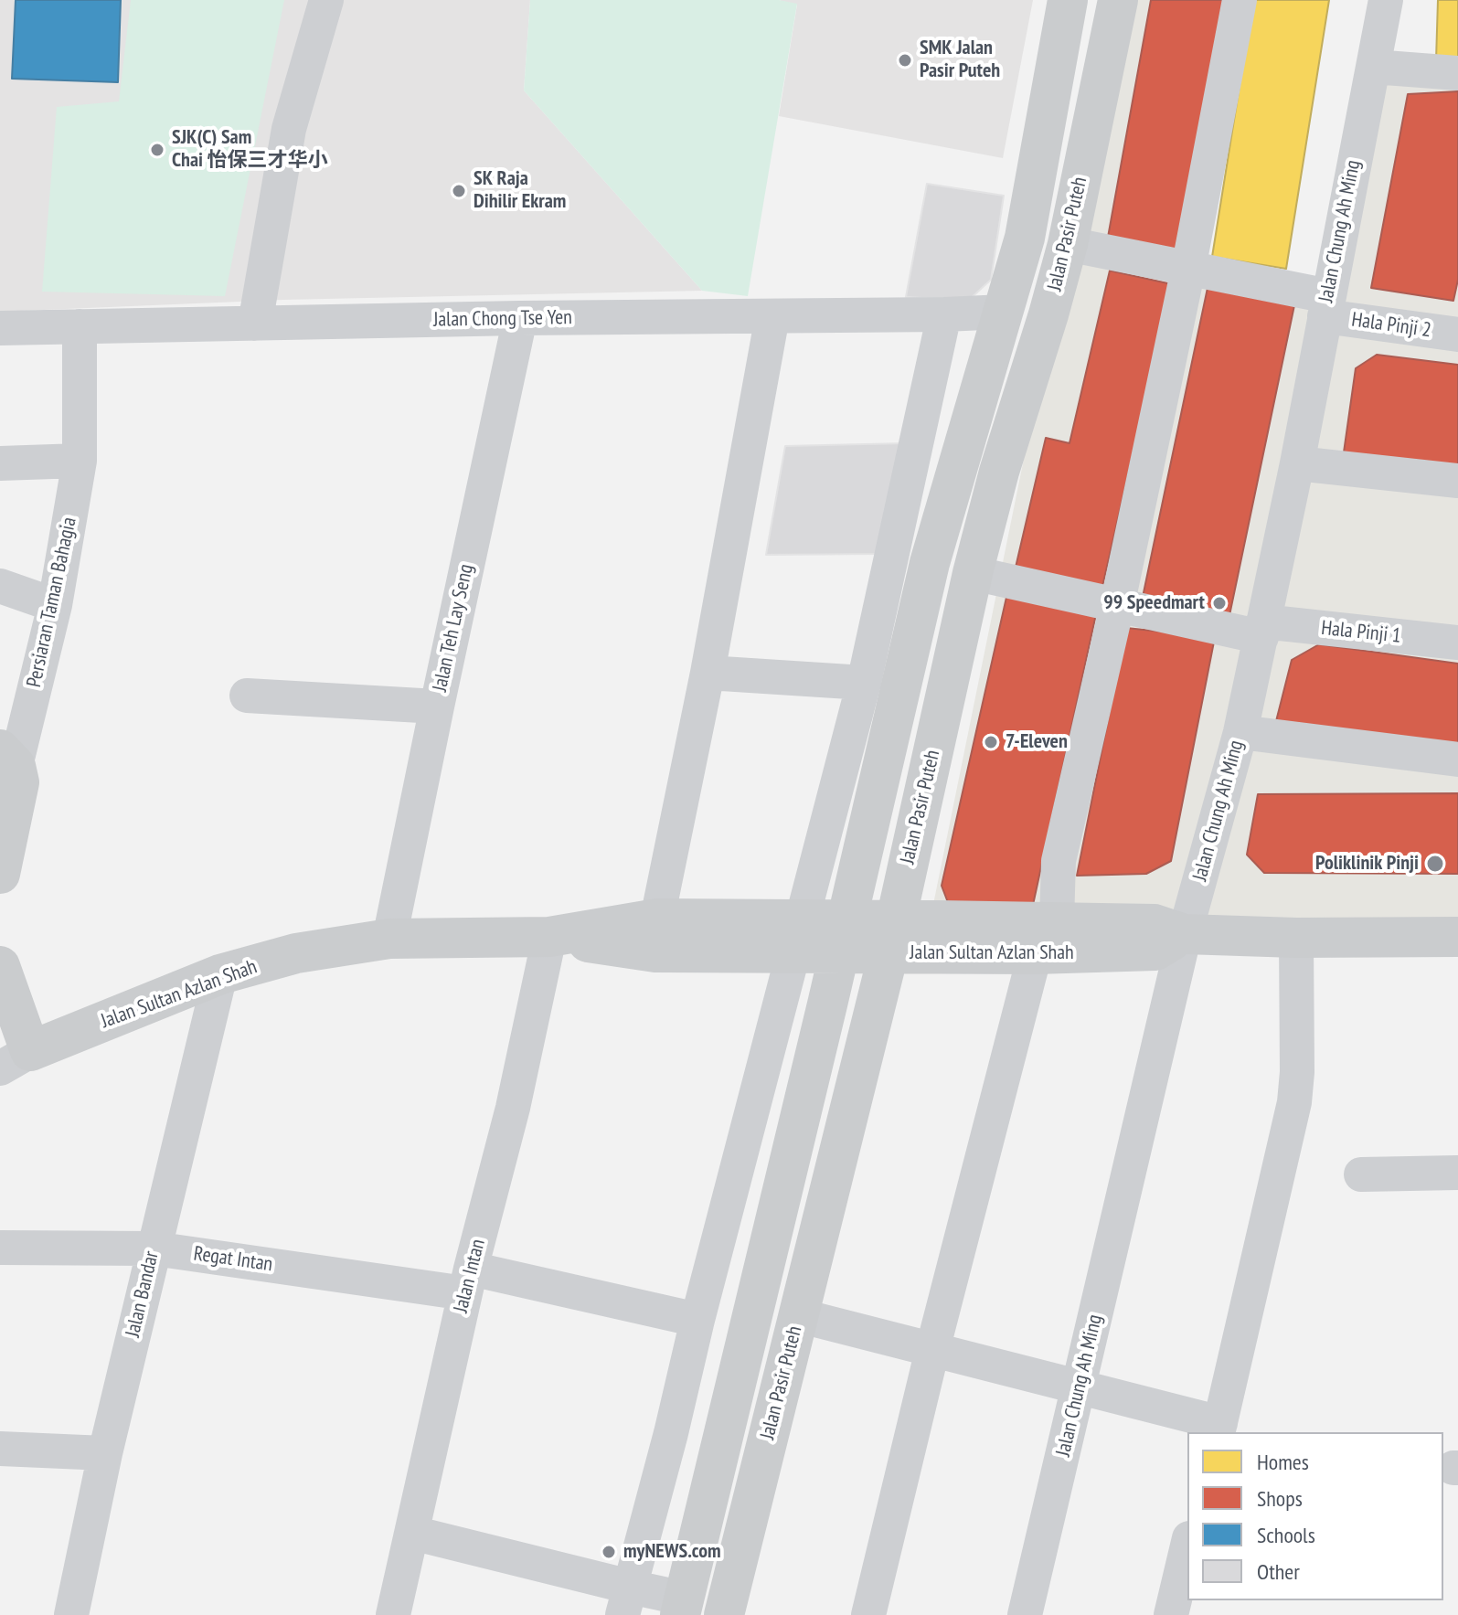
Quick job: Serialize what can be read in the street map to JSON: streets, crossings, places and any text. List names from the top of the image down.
{
  "streets": {
    "main road": ["Jalan Pasir Puteh", "Persiaran Taman Bahagia", "Jalan Sultan Azlan Shah"],
    "street": [
      "Jalan Chung Ah Ming",
      "Jalan Chong Tse Yen",
      "Hala Pinji 2",
      "Jalan Teh Lay Seng",
      "Hala Pinji 1",
      "Regat Intan",
      "Jalan Intan",
      "Jalan Bandar"
    ]
  },
  "crossings": [
    ["Jalan Chung Ah Ming", "Hala Pinji 2"],
    ["Jalan Chung Ah Ming", "Hala Pinji 1"],
    ["Jalan Chung Ah Ming", "Jalan Sultan Azlan Shah"],
    ["Jalan Pasir Puteh", "Jalan Chong Tse Yen"],
    ["Jalan Pasir Puteh", "Hala Pinji 2"],
    ["Jalan Pasir Puteh", "Hala Pinji 1"],
    ["Jalan Pasir Puteh", "Jalan Sultan Azlan Shah"],
    ["Jalan Chong Tse Yen", "Persiaran Taman Bahagia"],
    ["Jalan Chong Tse Yen", "Jalan Teh Lay Seng"],
    ["Jalan Teh Lay Seng", "Jalan Sultan Azlan Shah"],
    ["Jalan Sultan Azlan Shah", "Jalan Intan"],
    ["Jalan Sultan Azlan Shah", "Jalan Bandar"],
    ["Regat Intan", "Jalan Intan"],
    ["Regat Intan", "Jalan Bandar"]
  ],
  "places": [
    "SMK Jalan Pasir Puteh",
    "SJK(C) Sam Chai 怡保三才华小",
    "SK Raja Dihilir Ekram",
    "99 Speedmart",
    "7-Eleven",
    "Poliklinik Pinji",
    "myNEWS.com"
  ],
  "legend": [
    "Homes",
    "Shops",
    "Schools",
    "Other"
  ]
}
